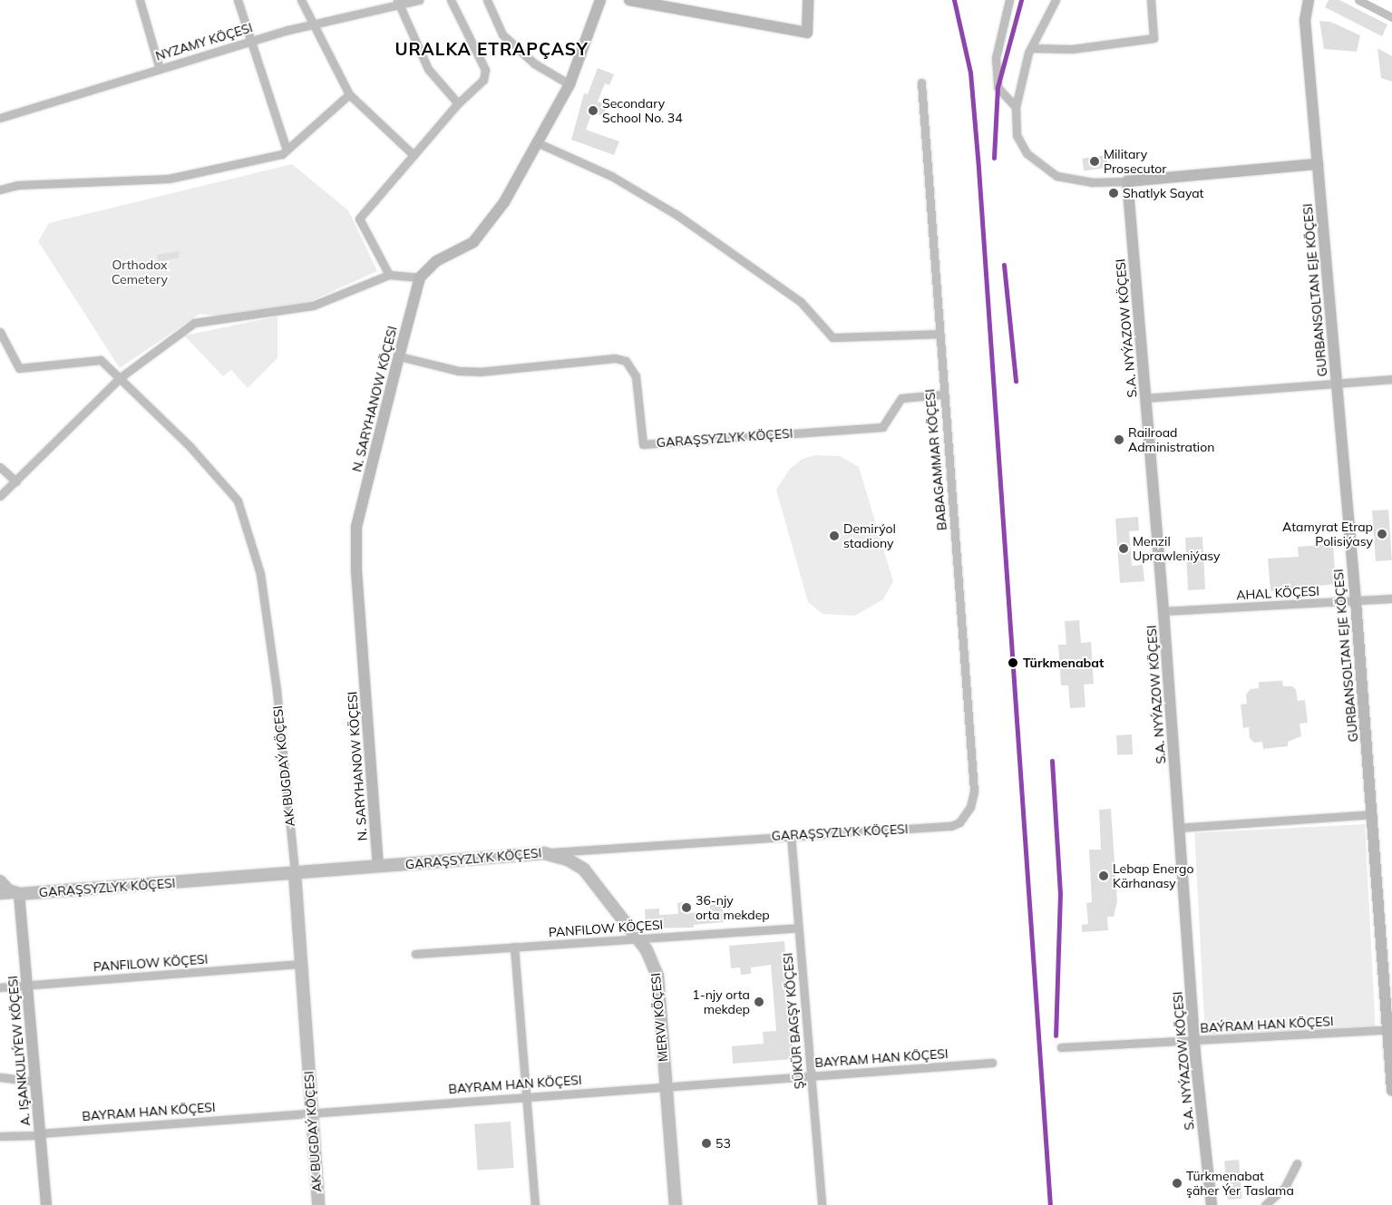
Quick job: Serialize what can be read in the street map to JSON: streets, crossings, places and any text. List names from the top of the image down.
{
  "streets": {
    "main road": ["GARAŞSYZLYK KÖÇESI", "AK BUGDAÝ KÖÇESI", "MERW KÖÇESI"],
    "street": [
      "NYZAMY KÖÇESI",
      "GURBANSOLTAN EJE KÖÇESI",
      "S.A. NYÝAZOW KÖÇESI",
      "N. SARYHANOW KÖÇESI",
      "BABAGAMMAR KÖÇESI",
      "AHAL KÖÇESI",
      "PANFILOW KÖÇESI",
      "ŞÜKÜR BAGŞY KÖÇESI",
      "BAÝRAM HAN KÖÇESI",
      "A. IŞANKULIÝEW KÖÇESI",
      "BAYRAM HAN KÖÇESI"
    ]
  },
  "crossings": [
    ["GURBANSOLTAN EJE KÖÇESI", "AHAL KÖÇESI"],
    ["GURBANSOLTAN EJE KÖÇESI", "BAÝRAM HAN KÖÇESI"],
    ["S.A. NYÝAZOW KÖÇESI", "AHAL KÖÇESI"],
    ["S.A. NYÝAZOW KÖÇESI", "BAÝRAM HAN KÖÇESI"],
    ["N. SARYHANOW KÖÇESI", "GARAŞSYZLYK KÖÇESI"],
    ["GARAŞSYZLYK KÖÇESI", "BABAGAMMAR KÖÇESI"],
    ["GARAŞSYZLYK KÖÇESI", "AK BUGDAÝ KÖÇESI"],
    ["GARAŞSYZLYK KÖÇESI", "MERW KÖÇESI"],
    ["GARAŞSYZLYK KÖÇESI", "ŞÜKÜR BAGŞY KÖÇESI"],
    ["GARAŞSYZLYK KÖÇESI", "A. IŞANKULIÝEW KÖÇESI"],
    ["AK BUGDAÝ KÖÇESI", "PANFILOW KÖÇESI"],
    ["AK BUGDAÝ KÖÇESI", "BAYRAM HAN KÖÇESI"],
    ["PANFILOW KÖÇESI", "MERW KÖÇESI"],
    ["PANFILOW KÖÇESI", "ŞÜKÜR BAGŞY KÖÇESI"],
    ["PANFILOW KÖÇESI", "A. IŞANKULIÝEW KÖÇESI"],
    ["MERW KÖÇESI", "BAYRAM HAN KÖÇESI"],
    ["ŞÜKÜR BAGŞY KÖÇESI", "BAYRAM HAN KÖÇESI"],
    ["A. IŞANKULIÝEW KÖÇESI", "BAYRAM HAN KÖÇESI"]
  ],
  "districts": ["URALKA ETRAPÇASY"],
  "parks": ["Orthodox Cemetery"],
  "places": [
    "Secondary School No. 34",
    "Military Prosecutor",
    "Shatlyk Sayat",
    "Railroad Administration",
    "Atamyrat Etrap Polisiýasy",
    "Demirýol stadiony",
    "Menzil Uprawleniýasy",
    "Türkmenabat",
    "Lebap Energo Kärhanasy",
    "36-njy orta mekdep",
    "1-njy orta mekdep",
    "53",
    "Türkmenabat şäher Ýer Taslama"
  ]
}
